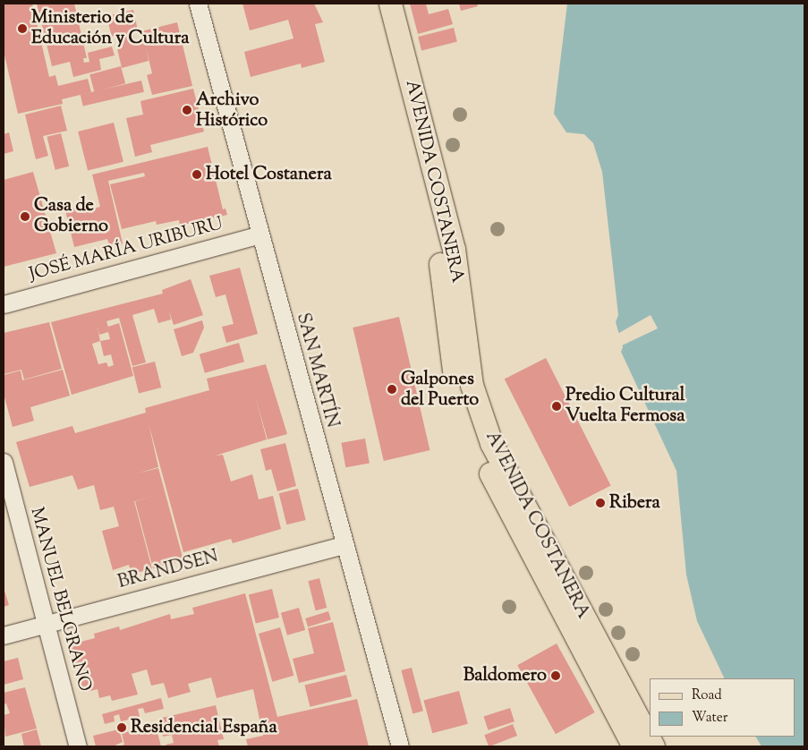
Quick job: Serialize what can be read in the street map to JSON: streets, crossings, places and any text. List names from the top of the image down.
{
  "streets": {
    "main road": ["AVENIDA COSTANERA"],
    "street": [
      "JOSÉ MARÍA URIBURU",
      "SAN MARTÍN",
      "BRANDSEN",
      "MANUEL BELGRANO"
    ]
  },
  "crossings": [
    ["JOSÉ MARÍA URIBURU", "SAN MARTÍN"],
    ["SAN MARTÍN", "BRANDSEN"],
    ["BRANDSEN", "MANUEL BELGRANO"]
  ],
  "places": [
    "Ministerio de Educación y Cultura",
    "Archivo Histórico",
    "Hotel Costanera",
    "Casa de Gobierno",
    "Galpones del Puerto",
    "Predio Cultural Vuelta Fermosa",
    "Ribera",
    "Baldomero",
    "Residencial España"
  ],
  "legend": ["Road", "Water"]
}
